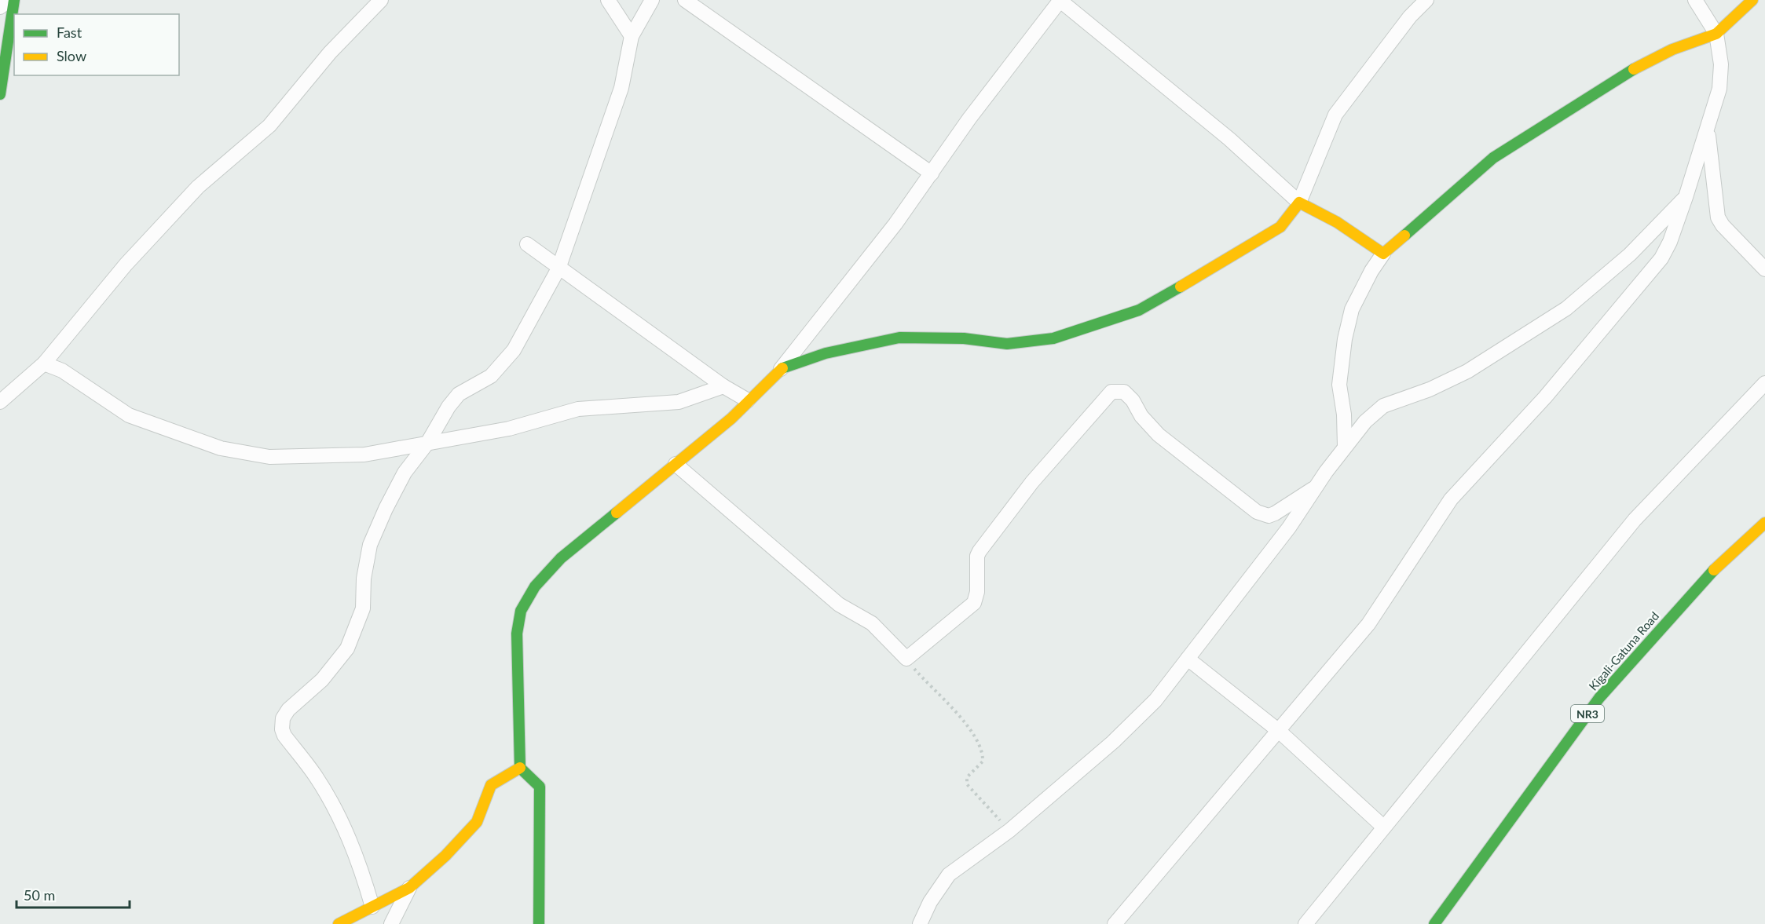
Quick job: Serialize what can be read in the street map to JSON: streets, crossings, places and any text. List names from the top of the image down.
{
  "streets": {
    "main road": ["Kigali-Gatuna Road", "NR3"]
  },
  "legend": ["Fast", "Slow"],
  "scale_bar": "50 m"
}
